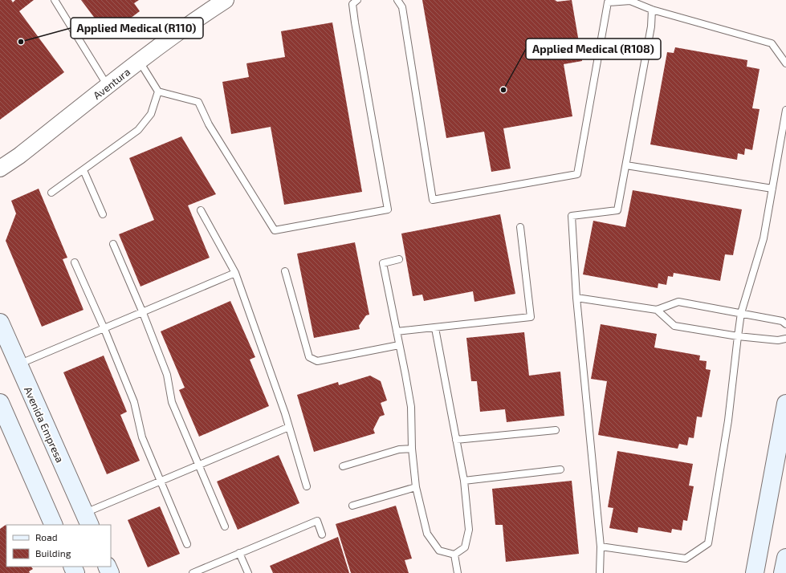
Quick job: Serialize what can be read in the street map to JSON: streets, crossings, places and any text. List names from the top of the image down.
{
  "streets": {
    "main road": ["Avenida Empresa"],
    "street": ["Aventura"]
  },
  "places": ["Applied Medical (R110)", "Applied Medical (R108)"],
  "legend": ["Road", "Building"]
}
